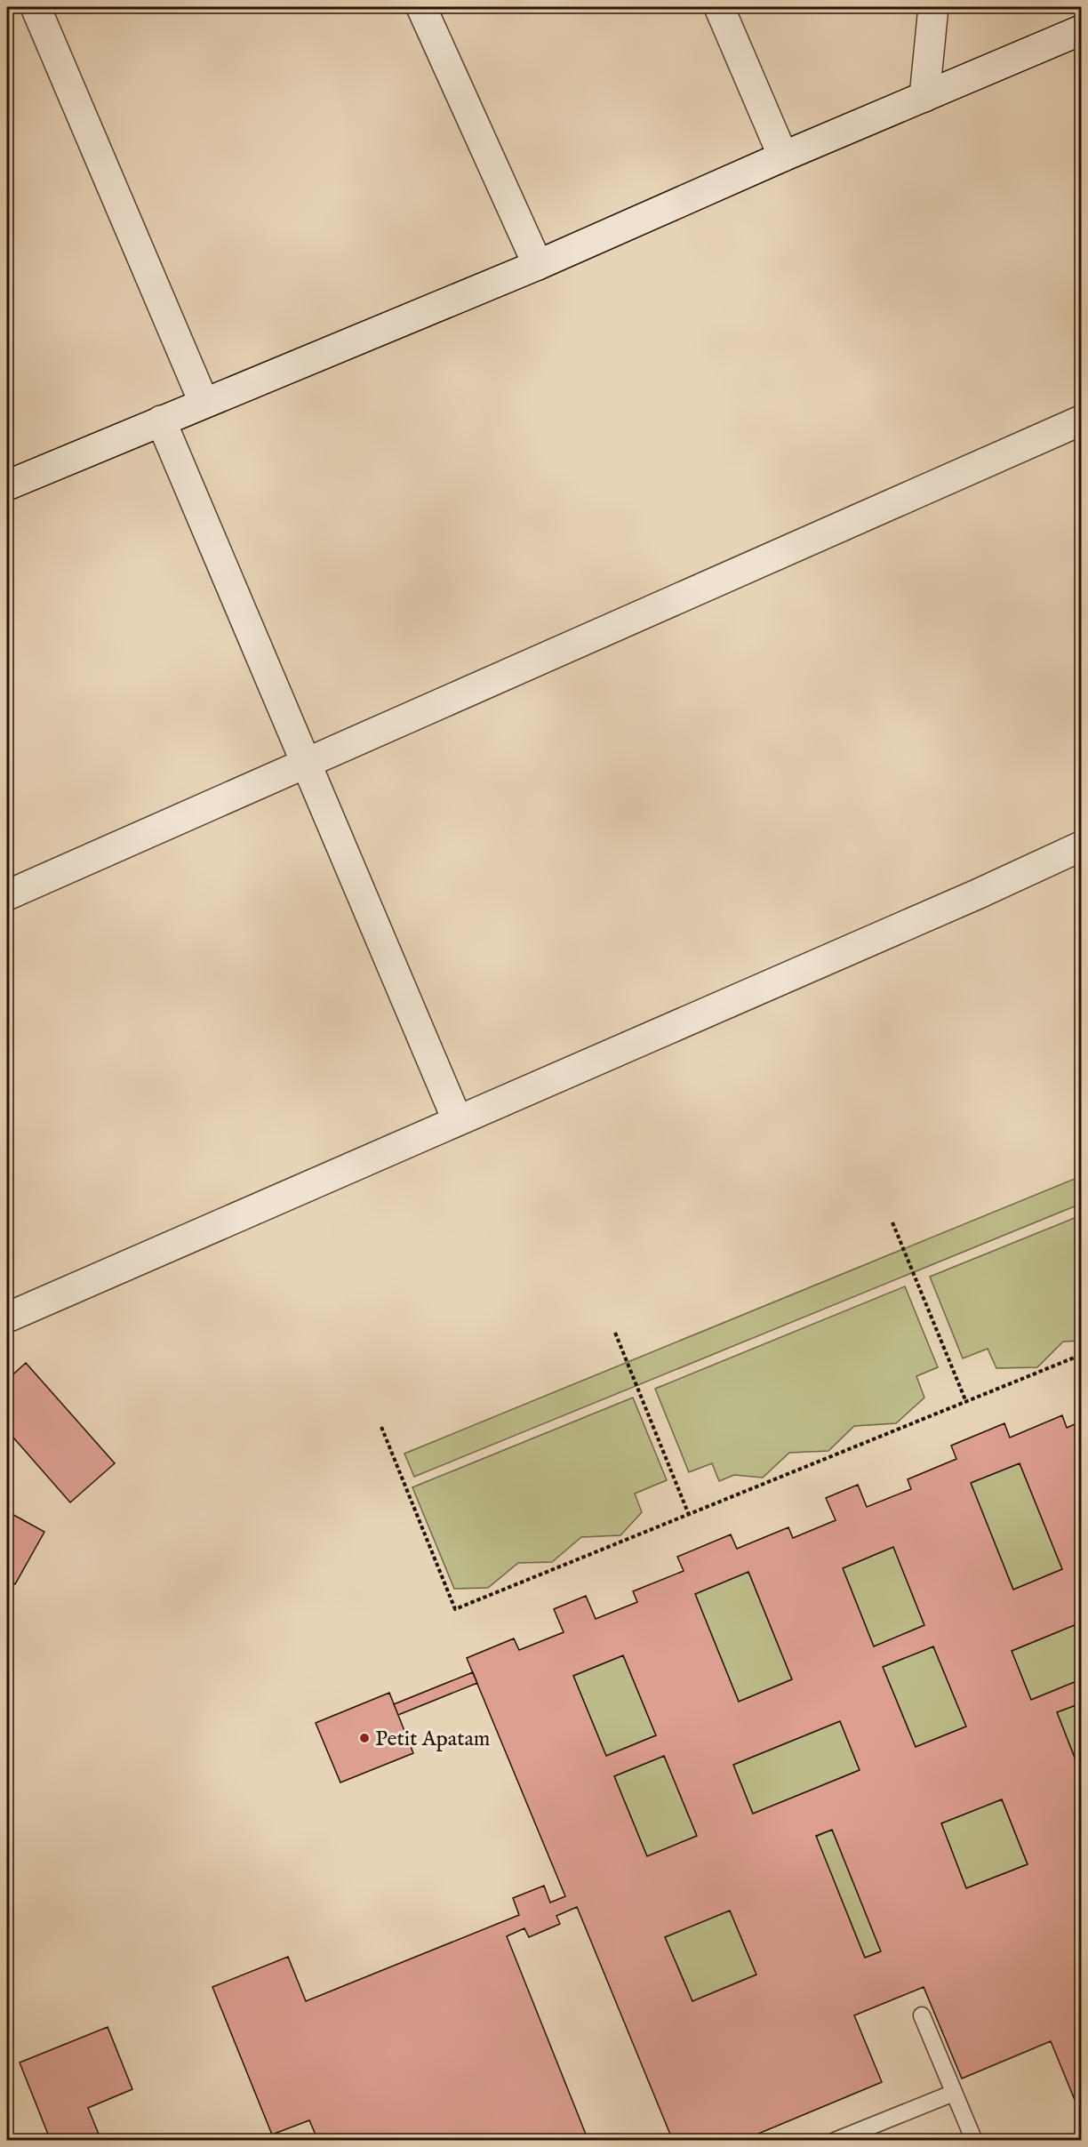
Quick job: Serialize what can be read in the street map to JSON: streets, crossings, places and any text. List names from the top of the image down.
{
  "places": ["Petit Apatam"]
}
